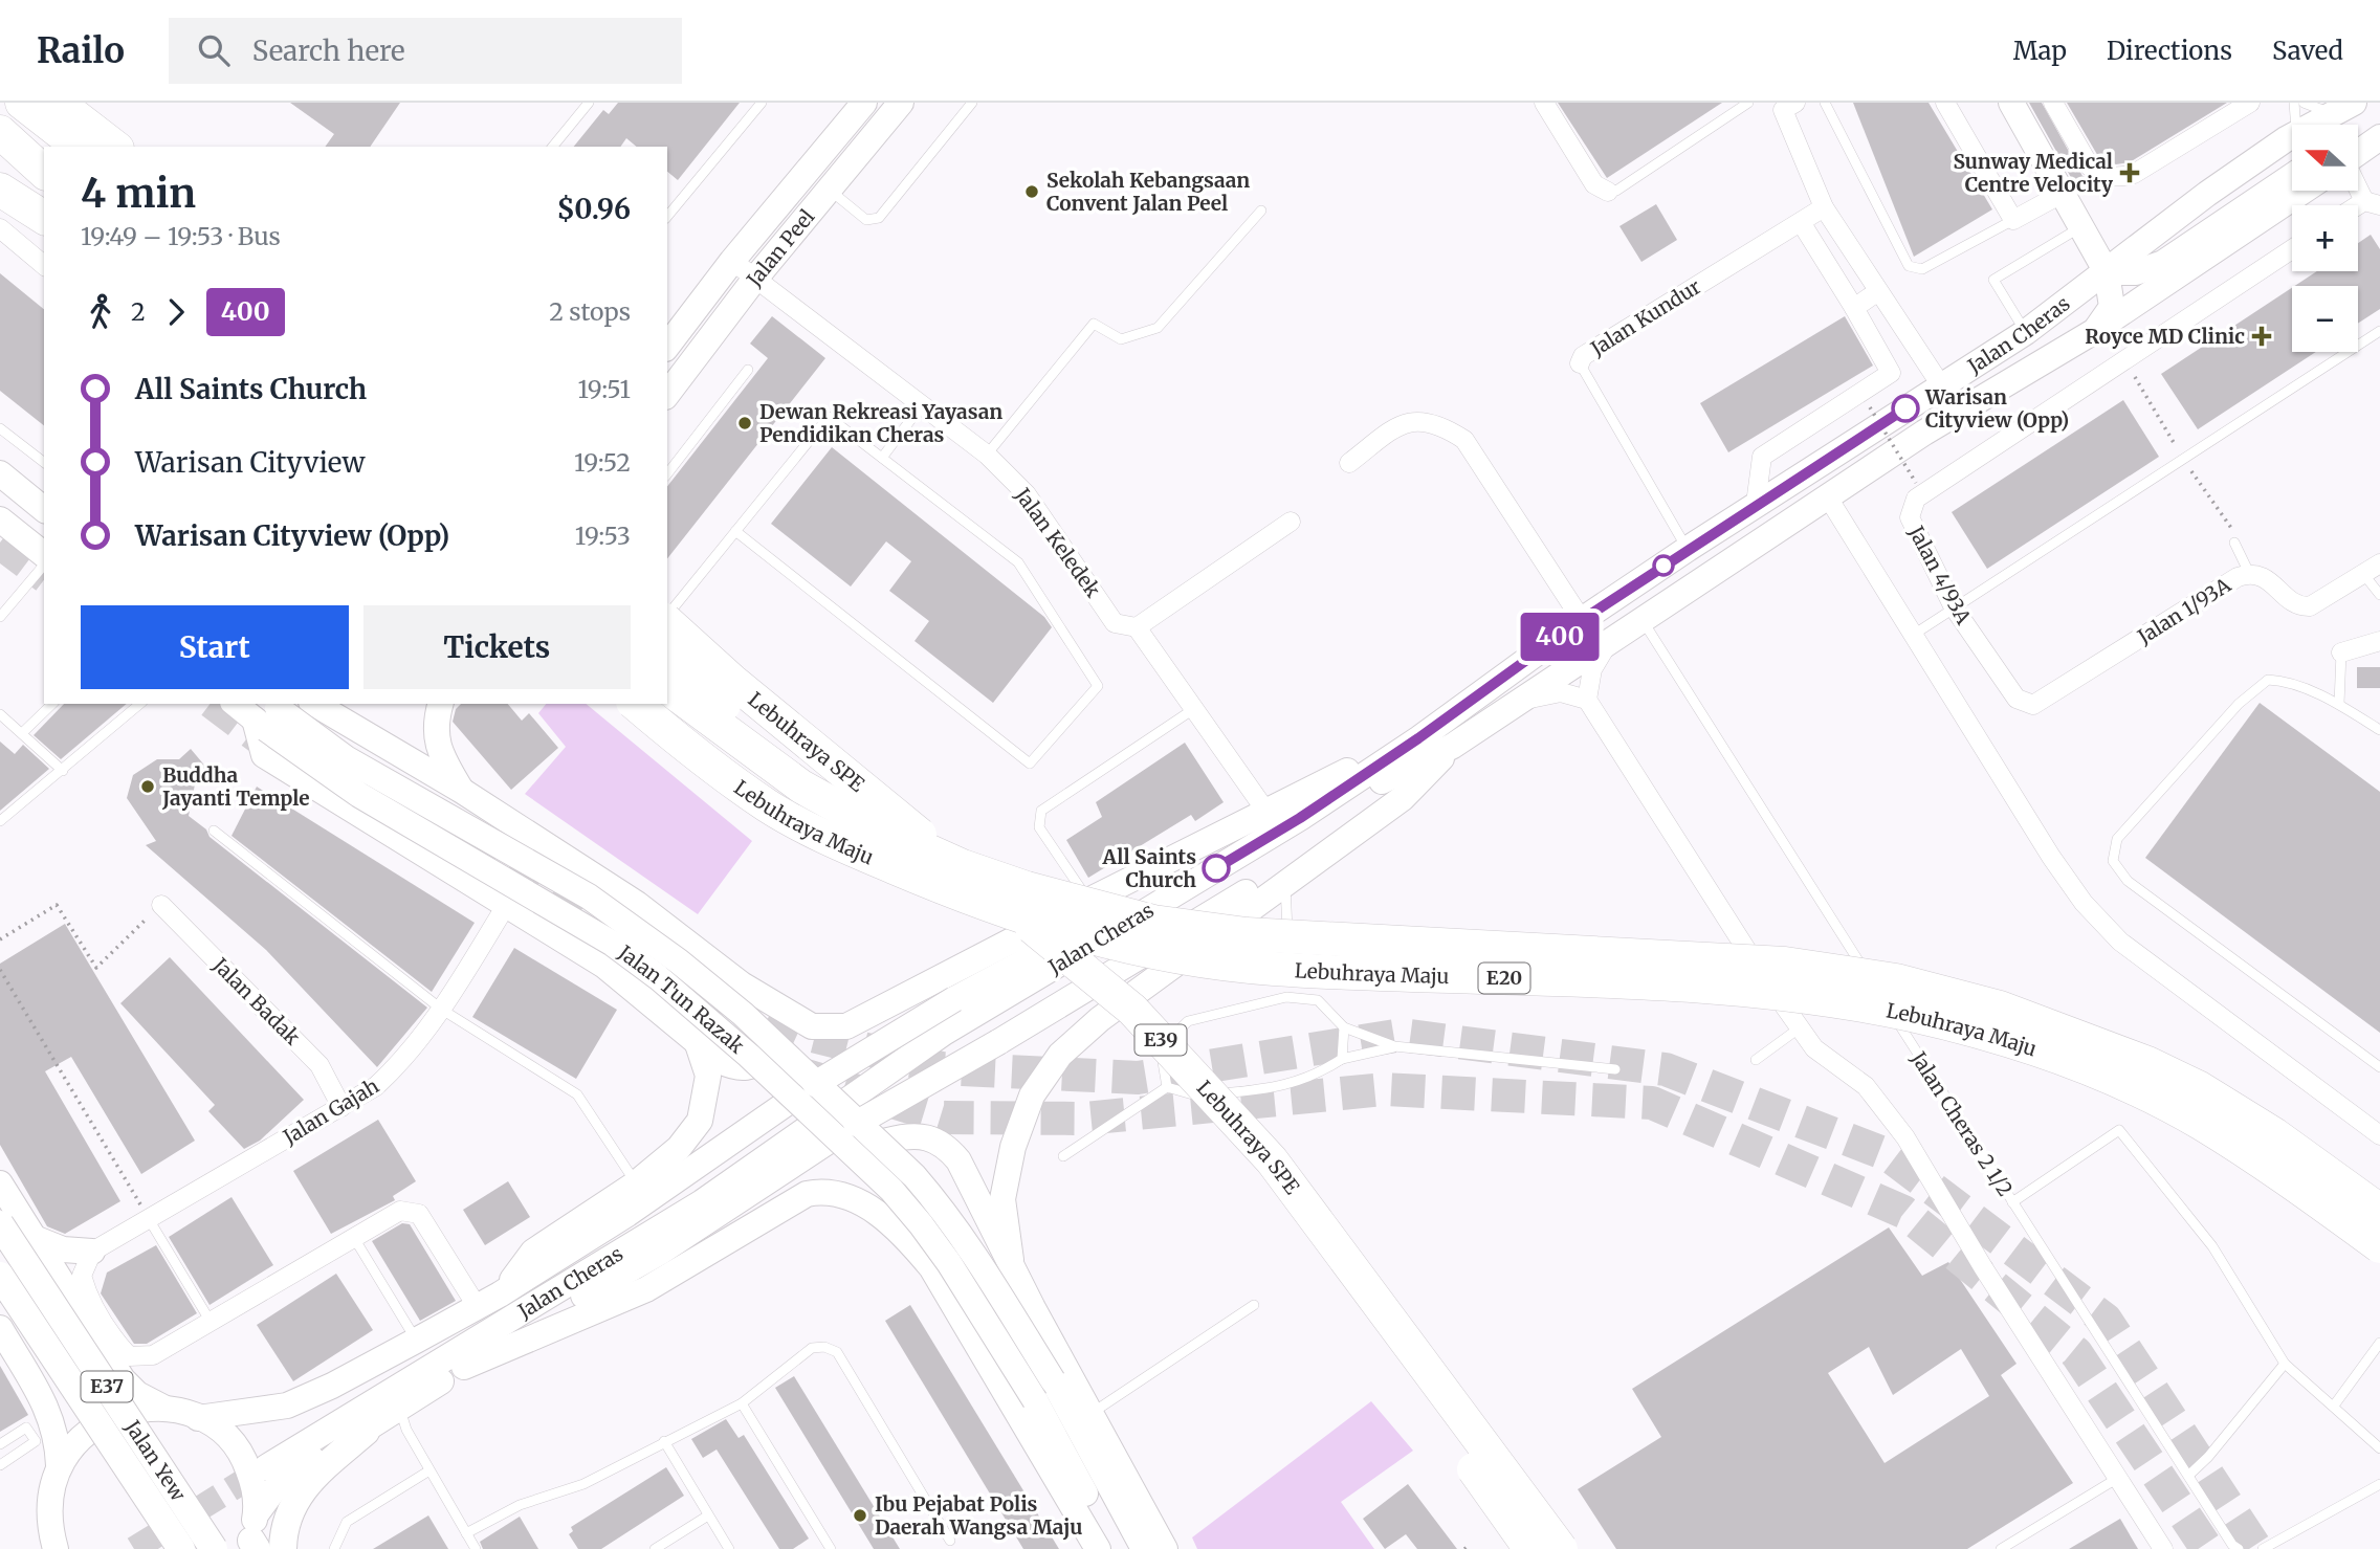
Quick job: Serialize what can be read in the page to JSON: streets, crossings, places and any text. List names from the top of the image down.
{
  "streets": {
    "highway": [
      "Lebuhraya SPE",
      "Lebuhraya Maju",
      "E20",
      "E39"
    ],
    "main road": ["E37", "Jalan Yew"],
    "street": [
      "Jalan Peel",
      "Jalan Kundur",
      "Jalan Cheras",
      "Jalan Keledek",
      "Jalan 4/93A",
      "Jalan 1/93A",
      "Jalan Tun Razak",
      "Jalan Badak",
      "Jalan Gajah"
    ],
    "lane": ["Jalan Cheras 2 1/2"]
  },
  "crossings": [
    ["Jalan Peel", "Jalan Keledek"],
    ["Jalan Kundur", "Jalan Cheras"],
    ["Jalan 4/93A", "Jalan 1/93A"],
    ["Jalan Badak", "Jalan Gajah"]
  ],
  "places": {
    "health": ["Sunway Medical Centre Velocity", "Royce MD Clinic"],
    "other": [
      "Sekolah Kebangsaan Convent Jalan Peel",
      "Warisan Cityview (Opp)",
      "Dewan Rekreasi Yayasan Pendidikan Cheras",
      "Buddha Jayanti Temple",
      "All Saints Church",
      "Ibu Pejabat Polis Daerah Wangsa Maju"
    ]
  },
  "lines": ["bus line 400"],
  "north": "left",
  "page": {
    "header": "Railo",
    "search": "Search here",
    "nav": ["Map", "Directions", "Saved"],
    "on_map": "400",
    "map_buttons": ["+", "−"],
    "heading": ["4 min", "19:49 – 19:53 · Bus", "$0.96"],
    "legs": ["2", "400", "2 stops"],
    "list": [
      {
        "name": "All Saints Church",
        "value": "19:51"
      },
      {
        "name": "Warisan Cityview",
        "value": "19:52"
      },
      {
        "name": "Warisan Cityview (Opp)",
        "value": "19:53"
      }
    ],
    "buttons": ["Start", "Tickets"]
  }
}
